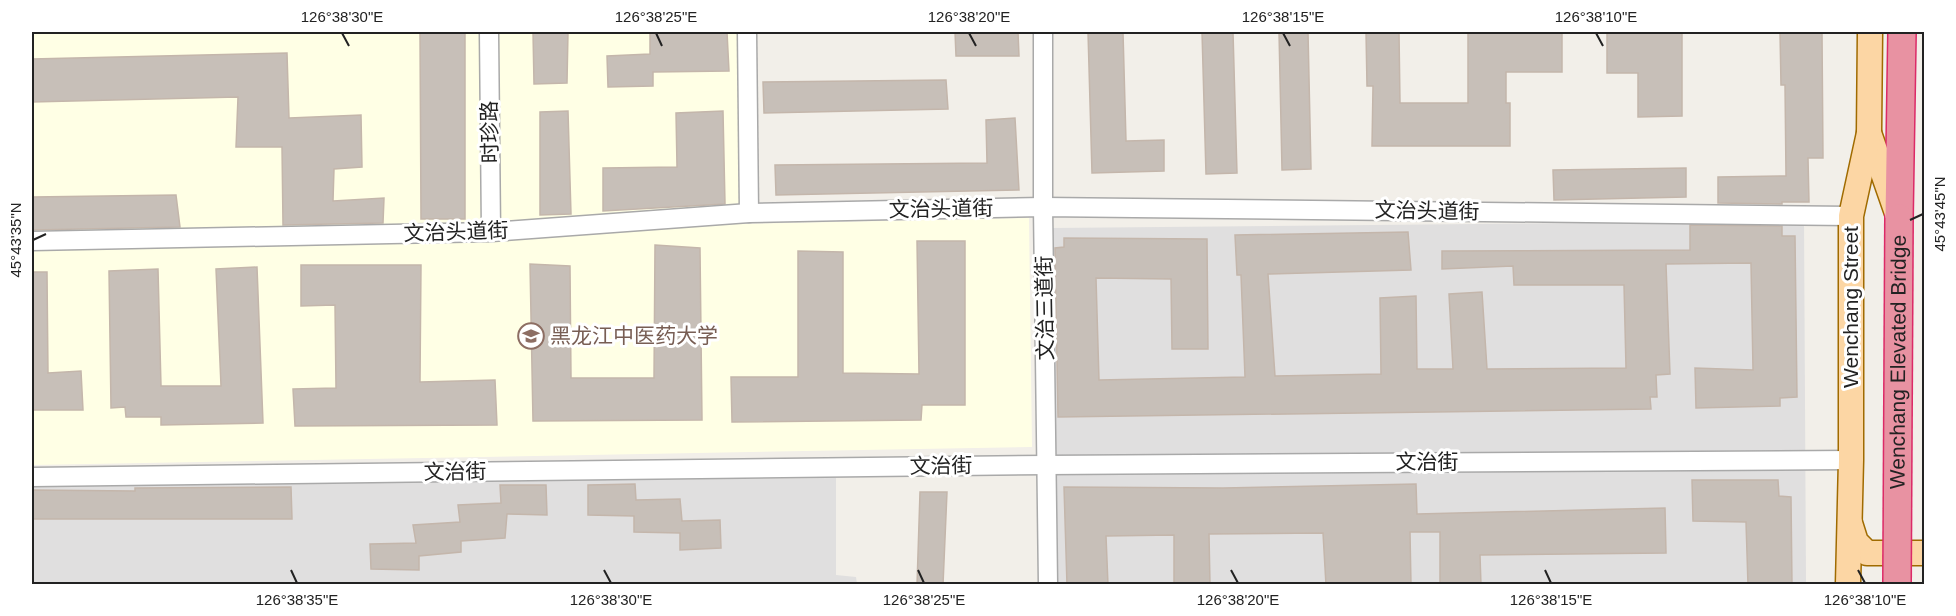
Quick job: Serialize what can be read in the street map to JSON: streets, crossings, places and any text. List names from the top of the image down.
{
  "streets": {
    "highway": ["Wenchang Elevated Bridge"],
    "main road": ["Wenchang Street"],
    "street": [
      "时珍路",
      "文治头道街",
      "文治三道街",
      "文治街"
    ]
  },
  "crossings": [
    ["时珍路", "文治头道街"],
    ["文治头道街", "Wenchang Street"],
    ["文治头道街", "文治三道街"],
    ["Wenchang Street", "文治街"],
    ["文治三道街", "文治街"]
  ],
  "places": {
    "school or university": ["黑龙江中医药大学"]
  },
  "coordinates": [
    "126°38'30\"E",
    "126°38'25\"E",
    "126°38'20\"E",
    "126°38'15\"E",
    "126°38'10\"E",
    "45°43'45\"N",
    "45°43'35\"N",
    "126°38'35\"E"
  ]
}
